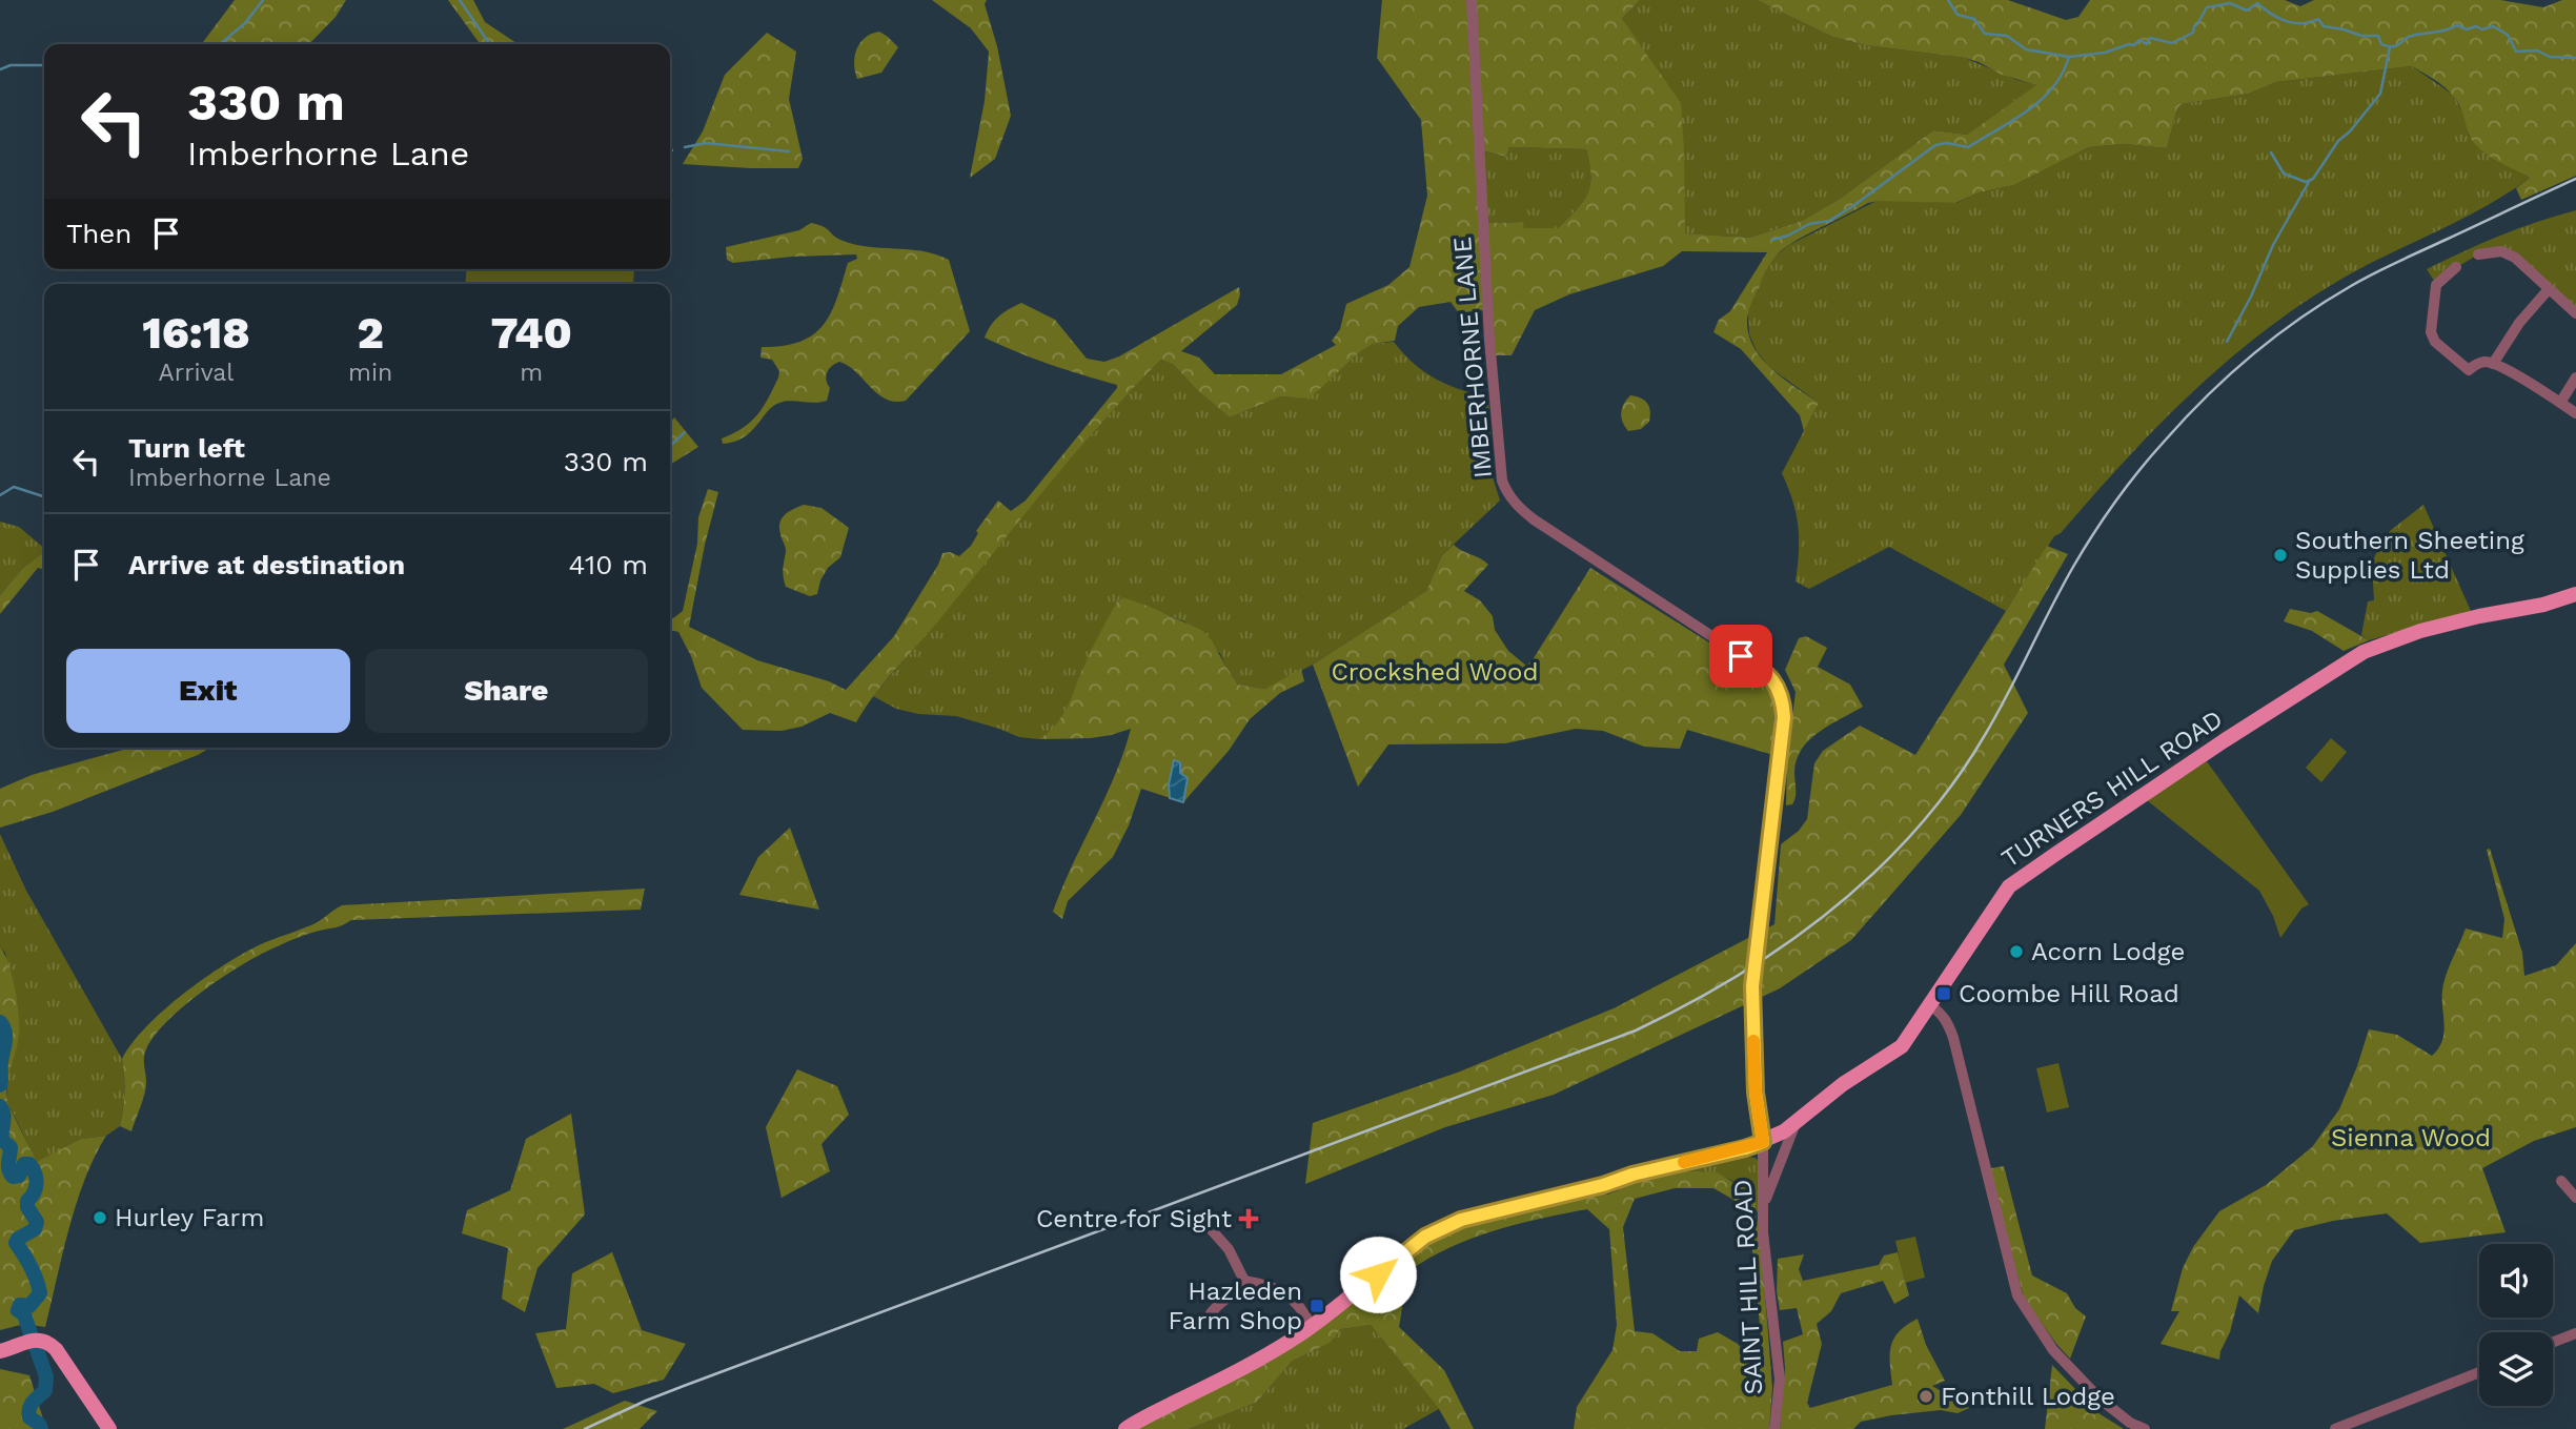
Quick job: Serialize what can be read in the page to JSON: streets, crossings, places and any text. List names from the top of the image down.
{
  "streets": {
    "main road": ["TURNERS HILL ROAD"],
    "street": ["IMBERHORNE LANE", "SAINT HILL ROAD"]
  },
  "crossings": [
    ["IMBERHORNE LANE", "TURNERS HILL ROAD"],
    ["IMBERHORNE LANE", "SAINT HILL ROAD"],
    ["TURNERS HILL ROAD", "SAINT HILL ROAD"]
  ],
  "parks": ["Crockshed Wood", "Sienna Wood"],
  "places": {
    "other": [
      "Southern Sheeting Supplies Ltd",
      "Acorn Lodge",
      "Hurley Farm",
      "Fonthill Lodge"
    ],
    "transit": ["Coombe Hill Road", "Hazleden Farm Shop"],
    "health": ["Centre for Sight"]
  },
  "page": {
    "turn": ["330 m", "Imberhorne Lane"],
    "then": "Then",
    "eta": [
      "16:18",
      "Arrival",
      "2",
      "min",
      "740",
      "m"
    ],
    "list": [
      {
        "name": "Turn left",
        "note": "Imberhorne Lane",
        "value": "330 m"
      },
      {
        "name": "Arrive at destination",
        "value": "410 m"
      }
    ],
    "buttons": ["Exit", "Share"]
  }
}
